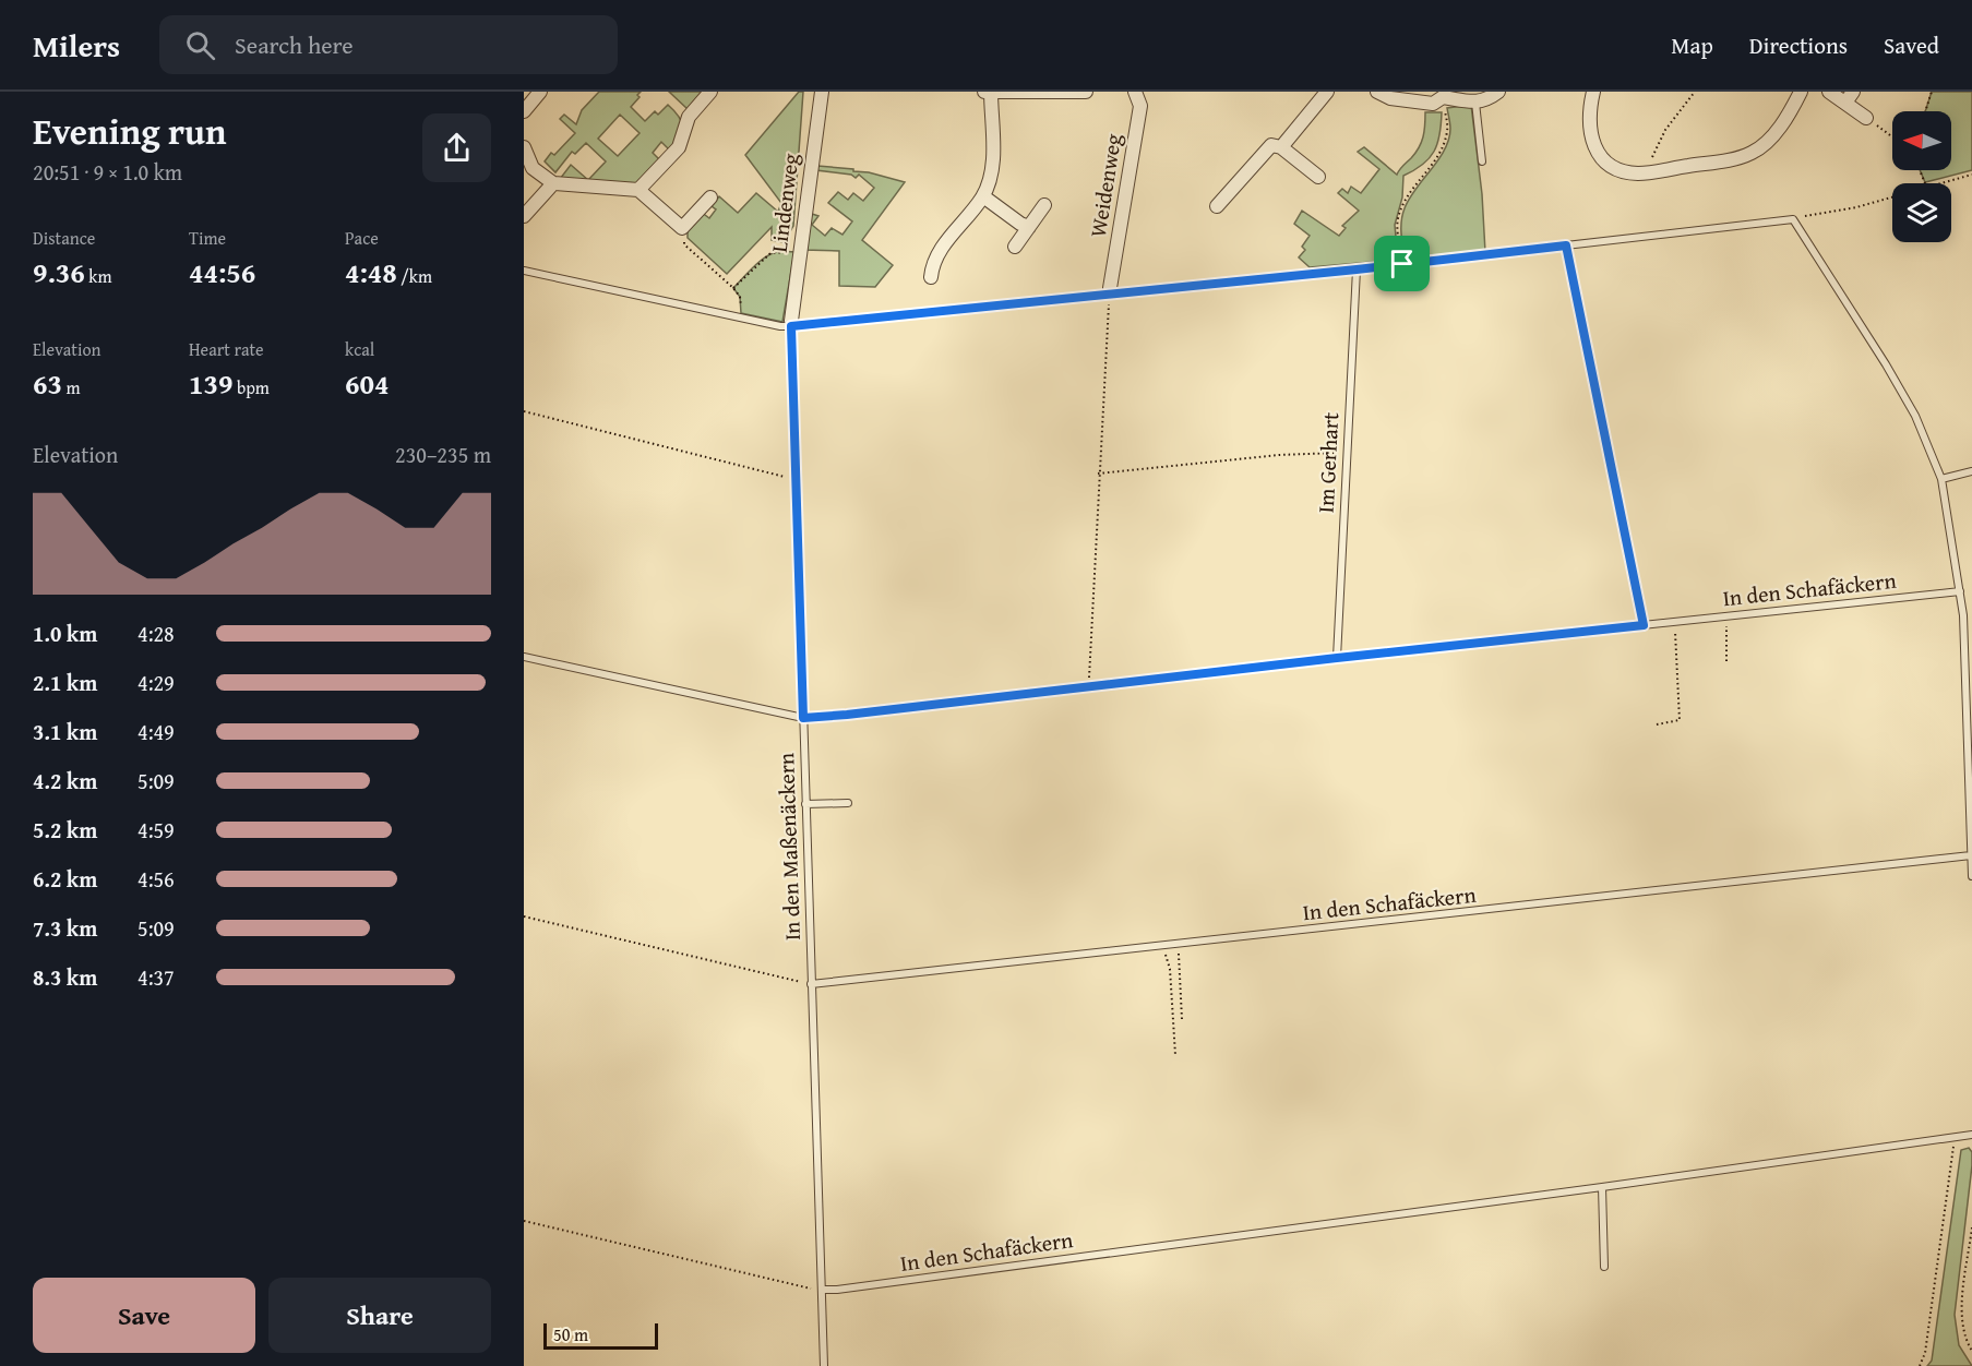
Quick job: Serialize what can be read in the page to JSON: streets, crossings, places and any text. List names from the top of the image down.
{
  "streets": {
    "street": ["Weidenweg", "Lindenweg"],
    "lane": ["Im Gerhart", "In den Schafäckern", "In den Maßenäckern"]
  },
  "crossings": [
    ["Lindenweg", "In den Maßenäckern"],
    ["Im Gerhart", "In den Schafäckern"],
    ["In den Schafäckern", "In den Maßenäckern"]
  ],
  "scale_bar": "50 m",
  "north": "left",
  "page": {
    "header": "Milers",
    "search": "Search here",
    "nav": ["Map", "Directions", "Saved"],
    "heading": ["Evening run", "20:51 · 9 × 1.0 km"],
    "stats": [
      ["Distance", "9.36 km"],
      ["Time", "44:56"],
      ["Pace", "4:48 /km"],
      ["Elevation", "63 m"],
      ["Heart rate", "139 bpm"],
      ["kcal", "604"]
    ],
    "chart": ["Elevation", "230–235 m"],
    "list": [
      {
        "name": "1.0 km",
        "note": "4:28"
      },
      {
        "name": "2.1 km",
        "note": "4:29"
      },
      {
        "name": "3.1 km",
        "note": "4:49"
      },
      {
        "name": "4.2 km",
        "note": "5:09"
      },
      {
        "name": "5.2 km",
        "note": "4:59"
      },
      {
        "name": "6.2 km",
        "note": "4:56"
      },
      {
        "name": "7.3 km",
        "note": "5:09"
      },
      {
        "name": "8.3 km",
        "note": "4:37"
      }
    ],
    "buttons": ["Save", "Share"],
    "scale": "50 m"
  }
}
